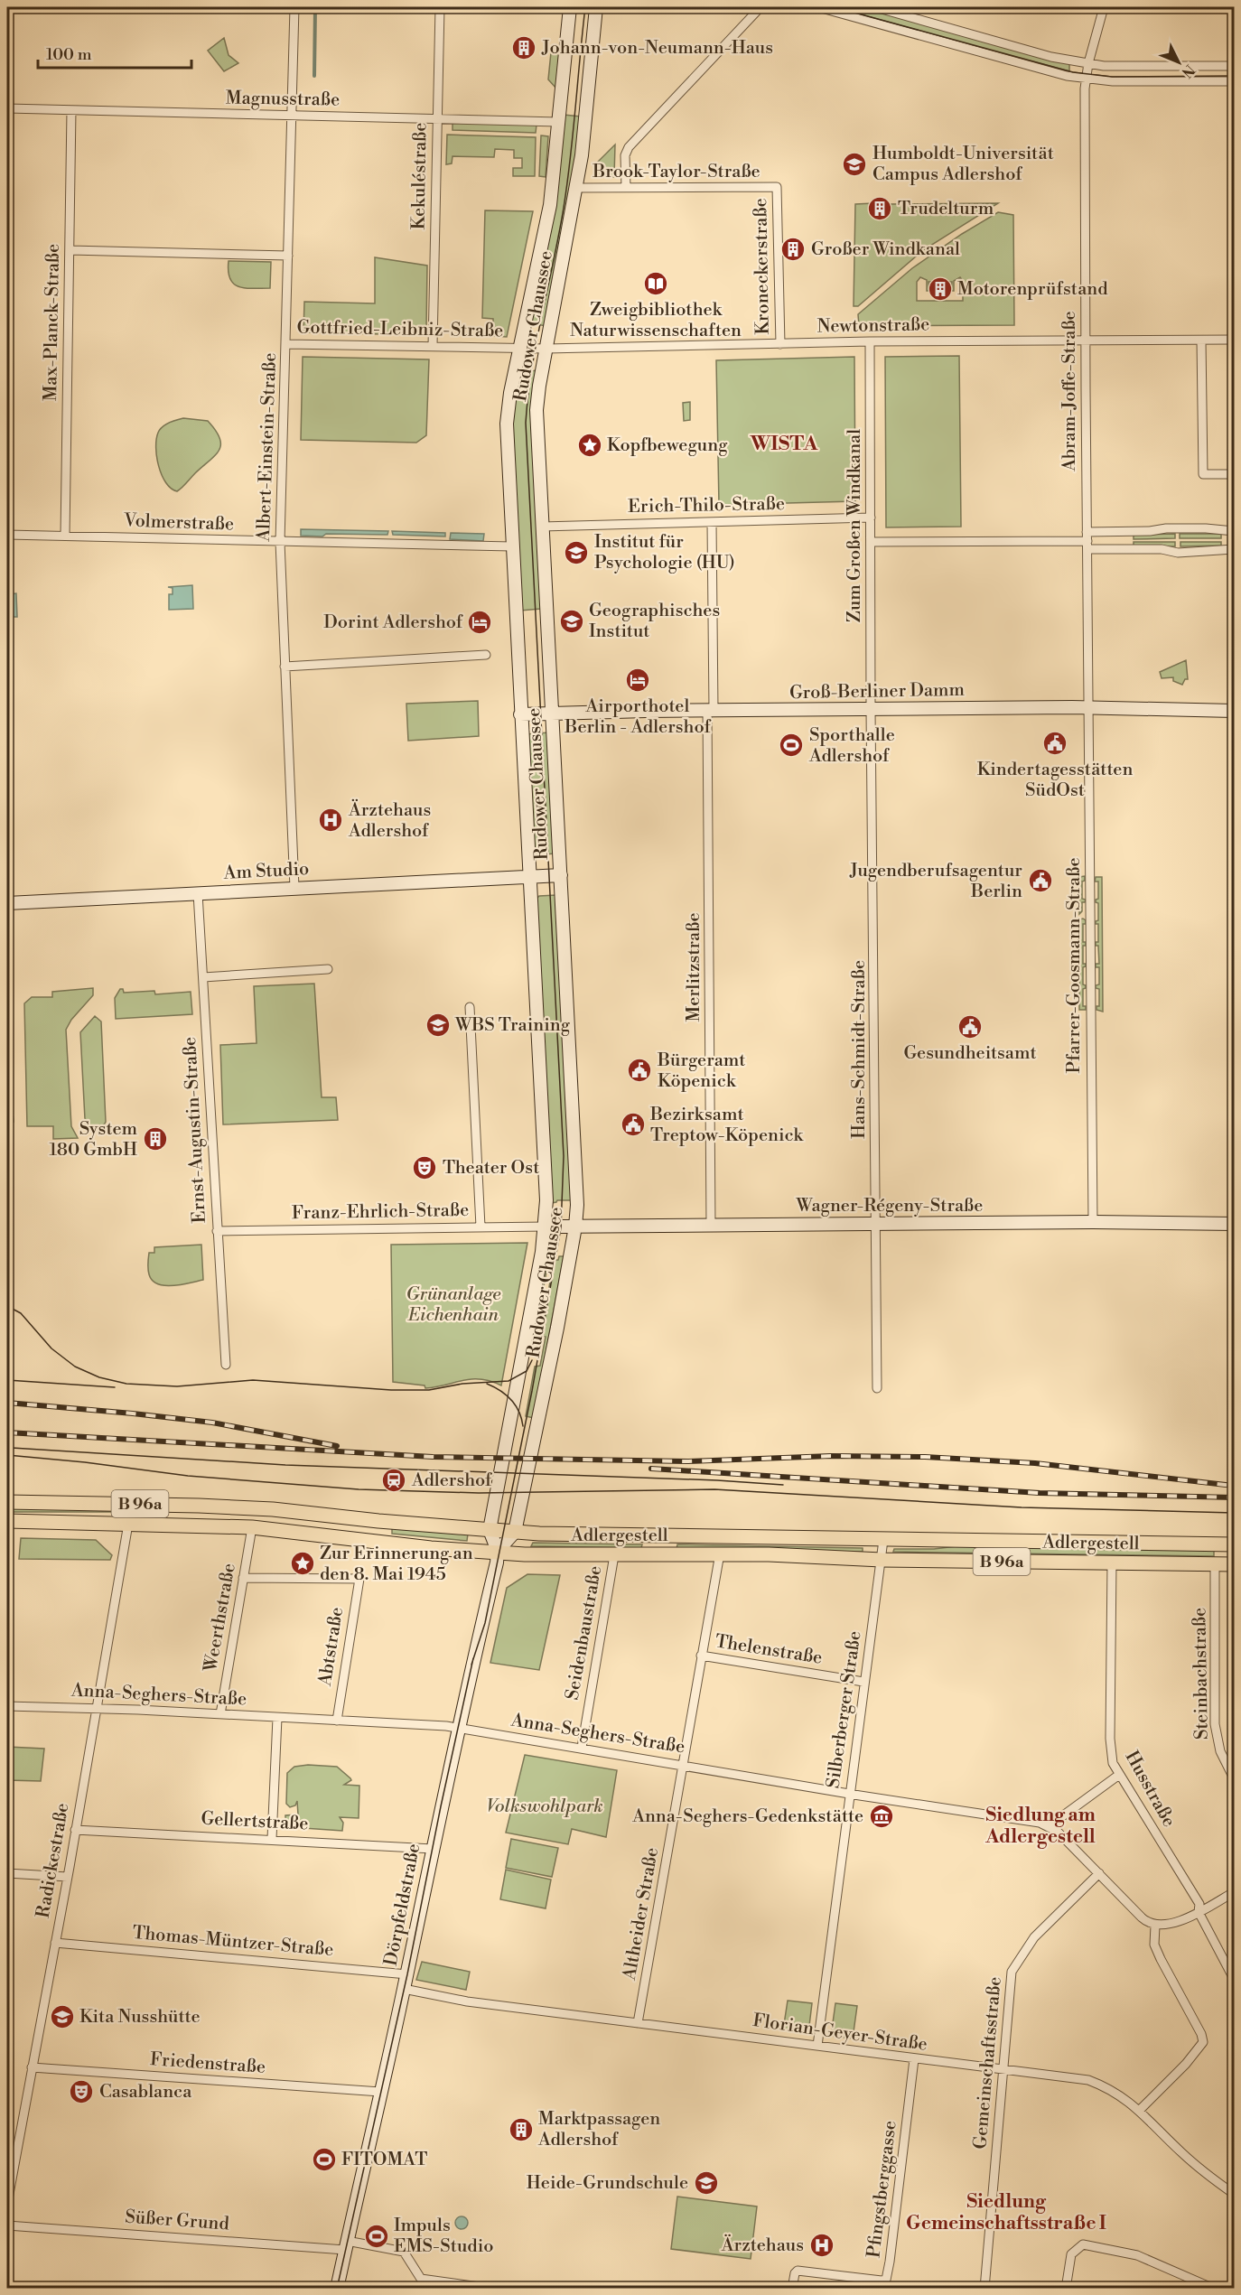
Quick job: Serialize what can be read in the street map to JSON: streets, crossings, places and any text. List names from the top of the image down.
{
  "streets": {
    "main road": [
      "Rudower Chaussee",
      "Groß-Berliner Damm",
      "Am Studio",
      "Wagner-Régeny-Straße",
      "B 96a",
      "Adlergestell",
      "Dörpfeldstraße"
    ],
    "street": [
      "Magnusstraße",
      "Brook-Taylor-Straße",
      "Kekuléstraße",
      "Kroneckerstraße",
      "Max-Planck-Straße",
      "Newtonstraße",
      "Gottfried-Leibniz-Straße",
      "Abram-Joffe-Straße",
      "Albert-Einstein-Straße",
      "Erich-Thilo-Straße",
      "Volmerstraße",
      "Zum Großen Windkanal",
      "Pfarrer-Goosmann-Straße",
      "Merlitzstraße",
      "Hans-Schmidt-Straße",
      "Ernst-Augustin-Straße",
      "Franz-Ehrlich-Straße",
      "Weerthstraße",
      "Seidenbaustraße",
      "Abtstraße",
      "Thelenstraße",
      "Steinbachstraße",
      "Anna-Seghers-Straße",
      "Silberberger Straße",
      "Husstraße",
      "Gellertstraße",
      "Radickestraße",
      "Altheider Straße",
      "Thomas-Müntzer-Straße",
      "Florian-Geyer-Straße",
      "Gemeinschaftsstraße",
      "Friedenstraße",
      "Pfingstberggasse",
      "Süßer Grund"
    ]
  },
  "crossings": [
    ["Magnusstraße", "Kekuléstraße"],
    ["Magnusstraße", "Max-Planck-Straße"],
    ["Magnusstraße", "Rudower Chaussee"],
    ["Magnusstraße", "Albert-Einstein-Straße"],
    ["Brook-Taylor-Straße", "Kroneckerstraße"],
    ["Brook-Taylor-Straße", "Rudower Chaussee"],
    ["Kekuléstraße", "Gottfried-Leibniz-Straße"],
    ["Kroneckerstraße", "Newtonstraße"],
    ["Max-Planck-Straße", "Volmerstraße"],
    ["Rudower Chaussee", "Newtonstraße"],
    ["Rudower Chaussee", "Gottfried-Leibniz-Straße"],
    ["Rudower Chaussee", "Erich-Thilo-Straße"],
    ["Rudower Chaussee", "Volmerstraße"],
    ["Rudower Chaussee", "Groß-Berliner Damm"],
    ["Rudower Chaussee", "Am Studio"],
    ["Rudower Chaussee", "Wagner-Régeny-Straße"],
    ["Rudower Chaussee", "Franz-Ehrlich-Straße"],
    ["Rudower Chaussee", "Adlergestell"],
    ["Newtonstraße", "Gottfried-Leibniz-Straße"],
    ["Newtonstraße", "Abram-Joffe-Straße"],
    ["Newtonstraße", "Zum Großen Windkanal"],
    ["Gottfried-Leibniz-Straße", "Albert-Einstein-Straße"],
    ["Abram-Joffe-Straße", "Groß-Berliner Damm"],
    ["Abram-Joffe-Straße", "Pfarrer-Goosmann-Straße"],
    ["Albert-Einstein-Straße", "Volmerstraße"],
    ["Albert-Einstein-Straße", "Am Studio"],
    ["Erich-Thilo-Straße", "Zum Großen Windkanal"],
    ["Erich-Thilo-Straße", "Merlitzstraße"],
    ["Zum Großen Windkanal", "Groß-Berliner Damm"],
    ["Zum Großen Windkanal", "Hans-Schmidt-Straße"],
    ["Groß-Berliner Damm", "Pfarrer-Goosmann-Straße"],
    ["Groß-Berliner Damm", "Merlitzstraße"],
    ["Groß-Berliner Damm", "Hans-Schmidt-Straße"],
    ["Am Studio", "Ernst-Augustin-Straße"],
    ["Pfarrer-Goosmann-Straße", "Wagner-Régeny-Straße"],
    ["Merlitzstraße", "Wagner-Régeny-Straße"],
    ["Hans-Schmidt-Straße", "Wagner-Régeny-Straße"],
    ["Ernst-Augustin-Straße", "Franz-Ehrlich-Straße"],
    ["Wagner-Régeny-Straße", "Franz-Ehrlich-Straße"],
    ["Adlergestell", "Weerthstraße"],
    ["Adlergestell", "Seidenbaustraße"],
    ["Adlergestell", "Steinbachstraße"],
    ["Adlergestell", "Silberberger Straße"],
    ["Adlergestell", "Husstraße"],
    ["Adlergestell", "Radickestraße"],
    ["Adlergestell", "Dörpfeldstraße"],
    ["Adlergestell", "Altheider Straße"],
    ["Weerthstraße", "Abtstraße"],
    ["Weerthstraße", "Anna-Seghers-Straße"],
    ["Seidenbaustraße", "Anna-Seghers-Straße"],
    ["Abtstraße", "Anna-Seghers-Straße"],
    ["Thelenstraße", "Silberberger Straße"],
    ["Thelenstraße", "Altheider Straße"],
    ["Anna-Seghers-Straße", "Silberberger Straße"],
    ["Anna-Seghers-Straße", "Radickestraße"],
    ["Anna-Seghers-Straße", "Dörpfeldstraße"],
    ["Anna-Seghers-Straße", "Altheider Straße"],
    ["Anna-Seghers-Straße", "Gemeinschaftsstraße"],
    ["Silberberger Straße", "Florian-Geyer-Straße"],
    ["Gellertstraße", "Radickestraße"],
    ["Gellertstraße", "Dörpfeldstraße"],
    ["Radickestraße", "Thomas-Müntzer-Straße"],
    ["Radickestraße", "Friedenstraße"],
    ["Dörpfeldstraße", "Thomas-Müntzer-Straße"],
    ["Dörpfeldstraße", "Florian-Geyer-Straße"],
    ["Dörpfeldstraße", "Friedenstraße"],
    ["Dörpfeldstraße", "Süßer Grund"],
    ["Altheider Straße", "Florian-Geyer-Straße"],
    ["Florian-Geyer-Straße", "Gemeinschaftsstraße"],
    ["Florian-Geyer-Straße", "Pfingstberggasse"]
  ],
  "districts": ["WISTA", "Siedlung am Adlergestell", "Siedlung Gemeinschaftsstraße I"],
  "parks": ["Grünanlage Eichenhain", "Volkswohlpark"],
  "places": {
    "building": [
      "Johann-von-Neumann-Haus",
      "Trudelturm",
      "Großer Windkanal",
      "Motorenprüfstand",
      "System 180 GmbH",
      "Marktpassagen Adlershof"
    ],
    "school or university": [
      "Humboldt-Universität Campus Adlershof",
      "Institut für Psychologie (HU)",
      "Geographisches Institut",
      "WBS Training",
      "Kita Nusshütte",
      "Heide-Grundschule"
    ],
    "library": ["Zweigbibliothek Naturwissenschaften"],
    "place": ["Kopfbewegung", "Zur Erinnerung an den 8. Mai 1945"],
    "hotel": ["Dorint Adlershof", "Airporthotel Berlin - Adlershof"],
    "public building": [
      "Kindertagesstätten SüdOst",
      "Jugendberufsagentur Berlin",
      "Gesundheitsamt",
      "Bürgeramt Köpenick",
      "Bezirksamt Treptow-Köpenick"
    ],
    "sports": ["Sporthalle Adlershof", "FITOMAT", "Impuls EMS-Studio"],
    "hospital": ["Ärztehaus Adlershof", "Ärztehaus"],
    "theatre": ["Theater Ost", "Casablanca"],
    "station": ["Adlershof"],
    "museum": ["Anna-Seghers-Gedenkstätte"]
  },
  "scale_bar": "100 m",
  "north": "bottom right"
}
